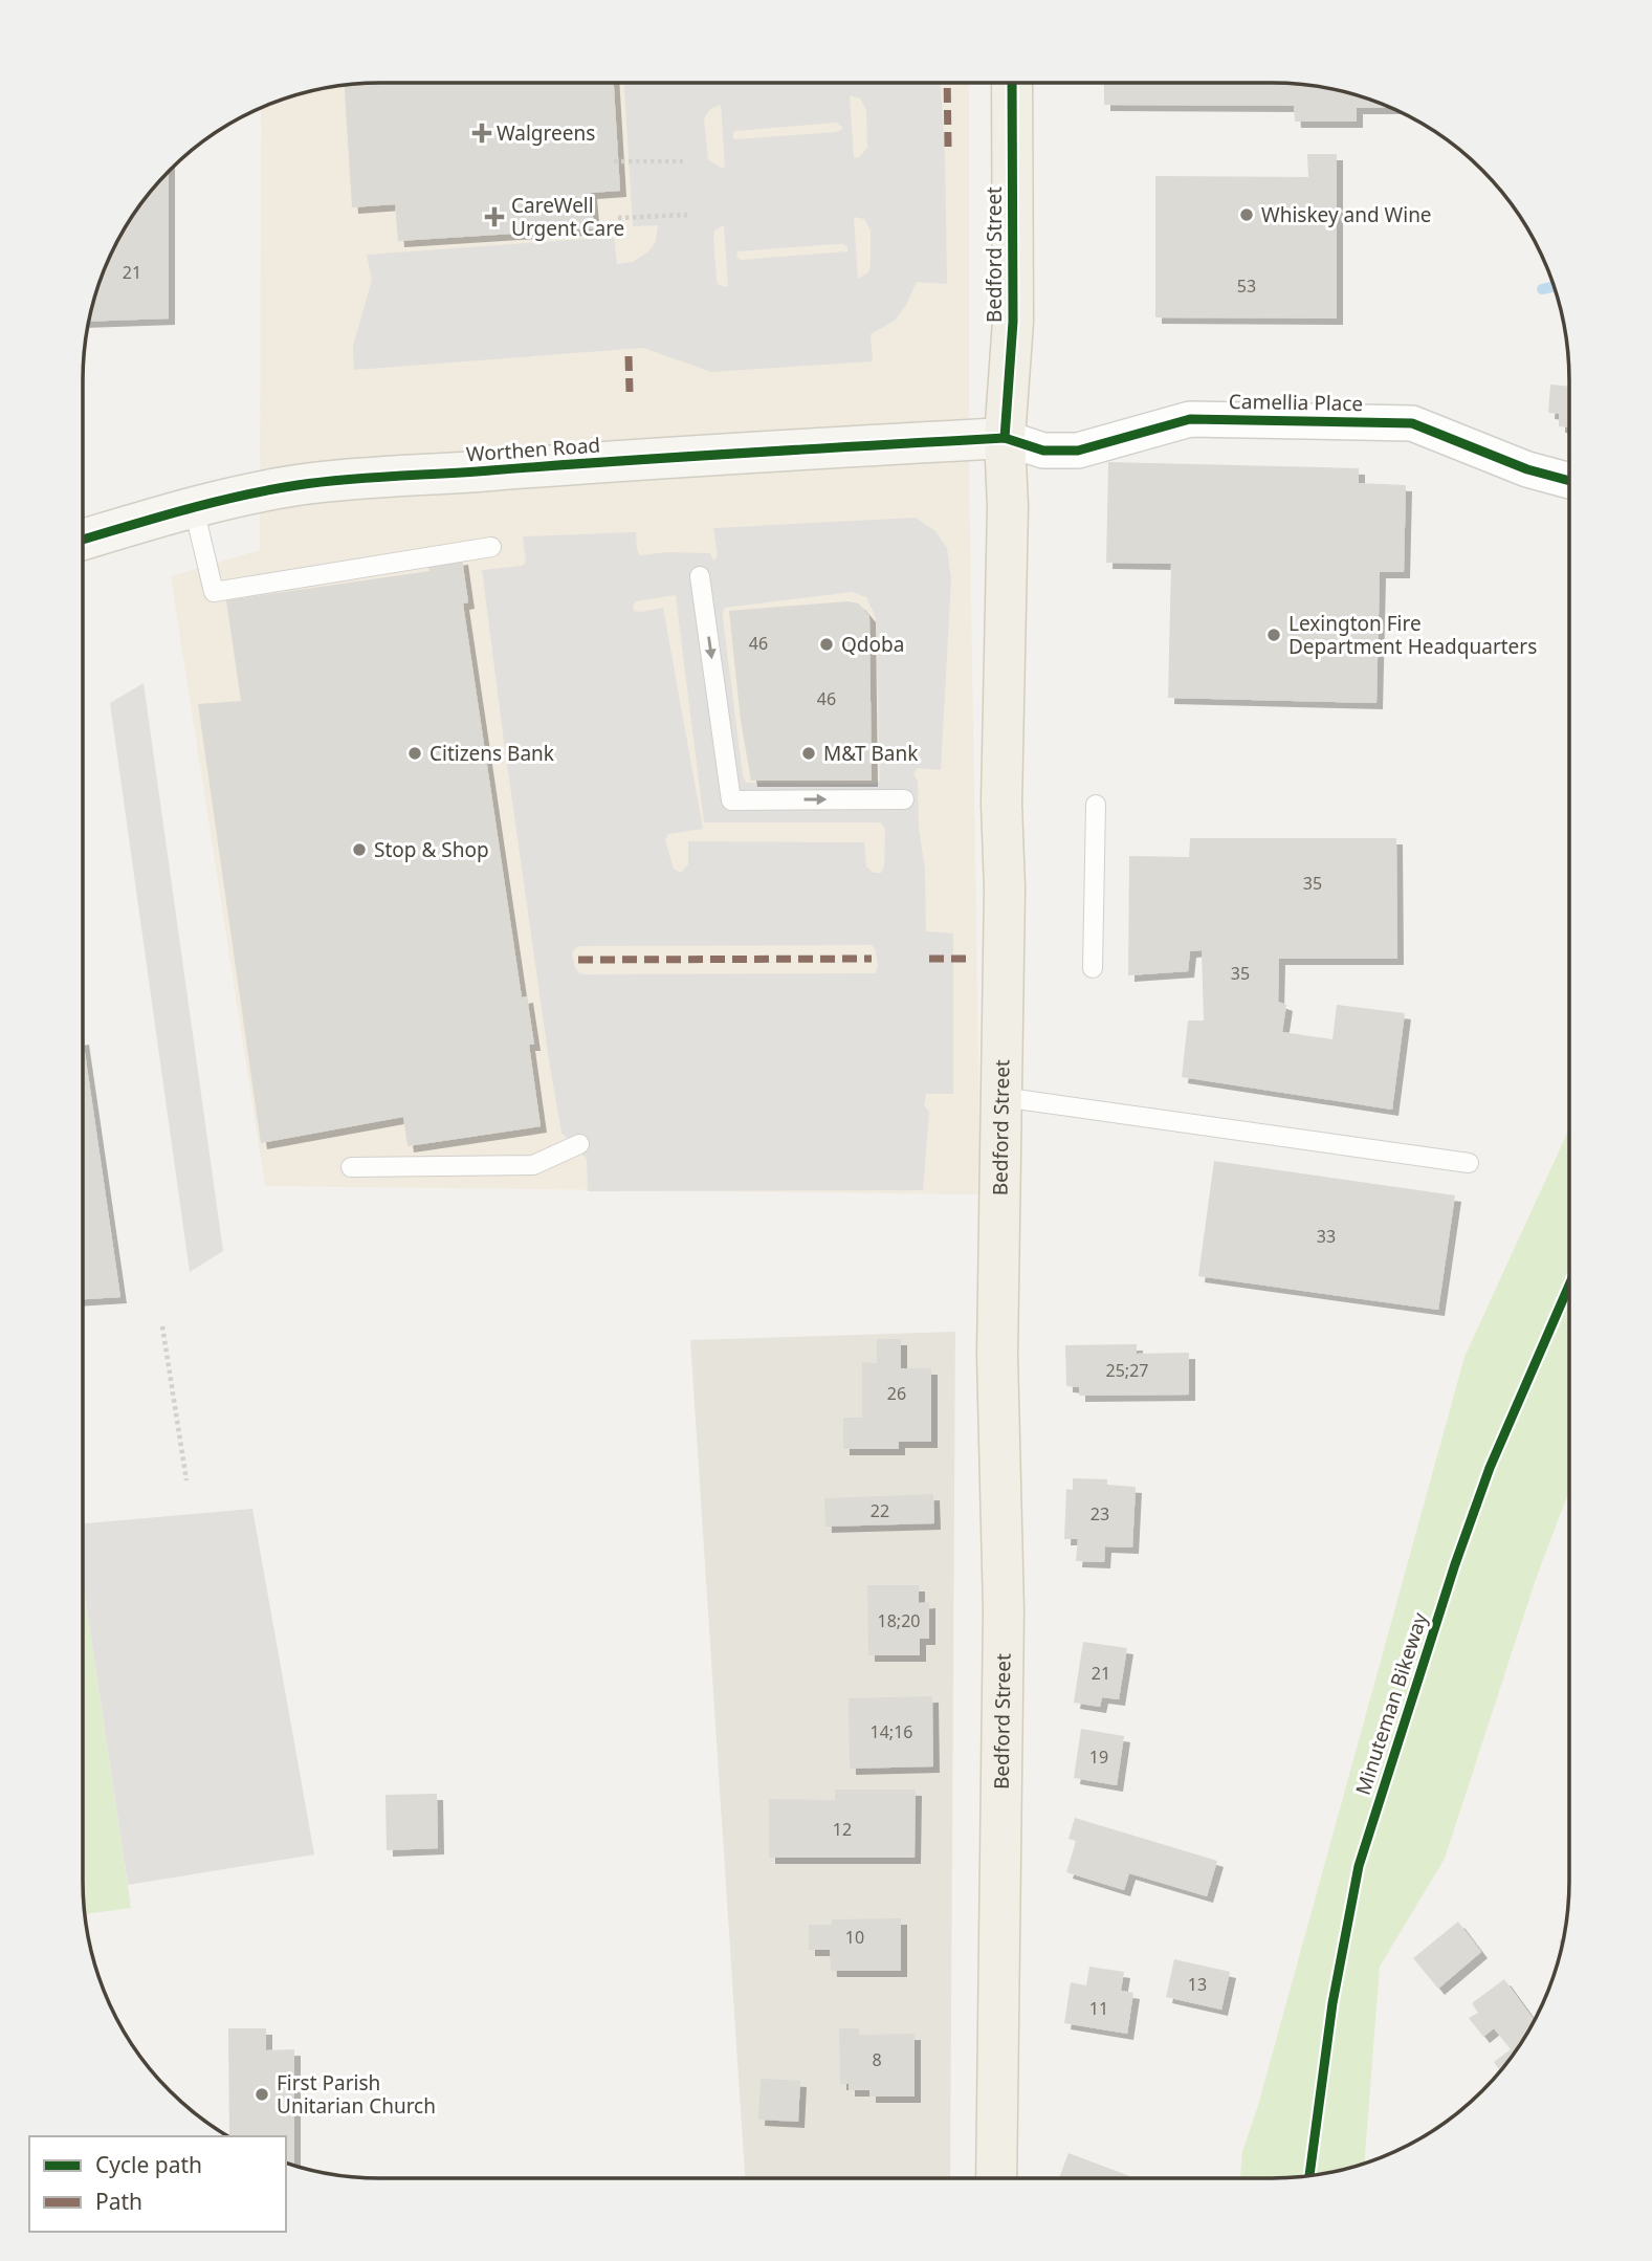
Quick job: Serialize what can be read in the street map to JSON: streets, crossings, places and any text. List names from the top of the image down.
{
  "streets": {
    "main road": ["Bedford Street", "Worthen Road"],
    "street": ["Camellia Place"],
    "cycle path": ["Minuteman Bikeway"]
  },
  "crossings": [
    ["Bedford Street", "Camellia Place"],
    ["Bedford Street", "Worthen Road"],
    ["Camellia Place", "Worthen Road"]
  ],
  "places": {
    "health": ["Walgreens", "CareWell Urgent Care"],
    "other": [
      "Whiskey and Wine",
      "Lexington Fire Department Headquarters",
      "Qdoba",
      "Citizens Bank",
      "M&T Bank",
      "Stop & Shop",
      "First Parish Unitarian Church"
    ]
  },
  "house_numbers": [
    "21",
    "53",
    "46",
    "46",
    "35",
    "35",
    "33",
    "25;27",
    "26",
    "22",
    "23",
    "18;20",
    "21",
    "14;16",
    "19",
    "12",
    "10",
    "13",
    "11",
    "8"
  ],
  "legend": ["Cycle path", "Path"]
}
